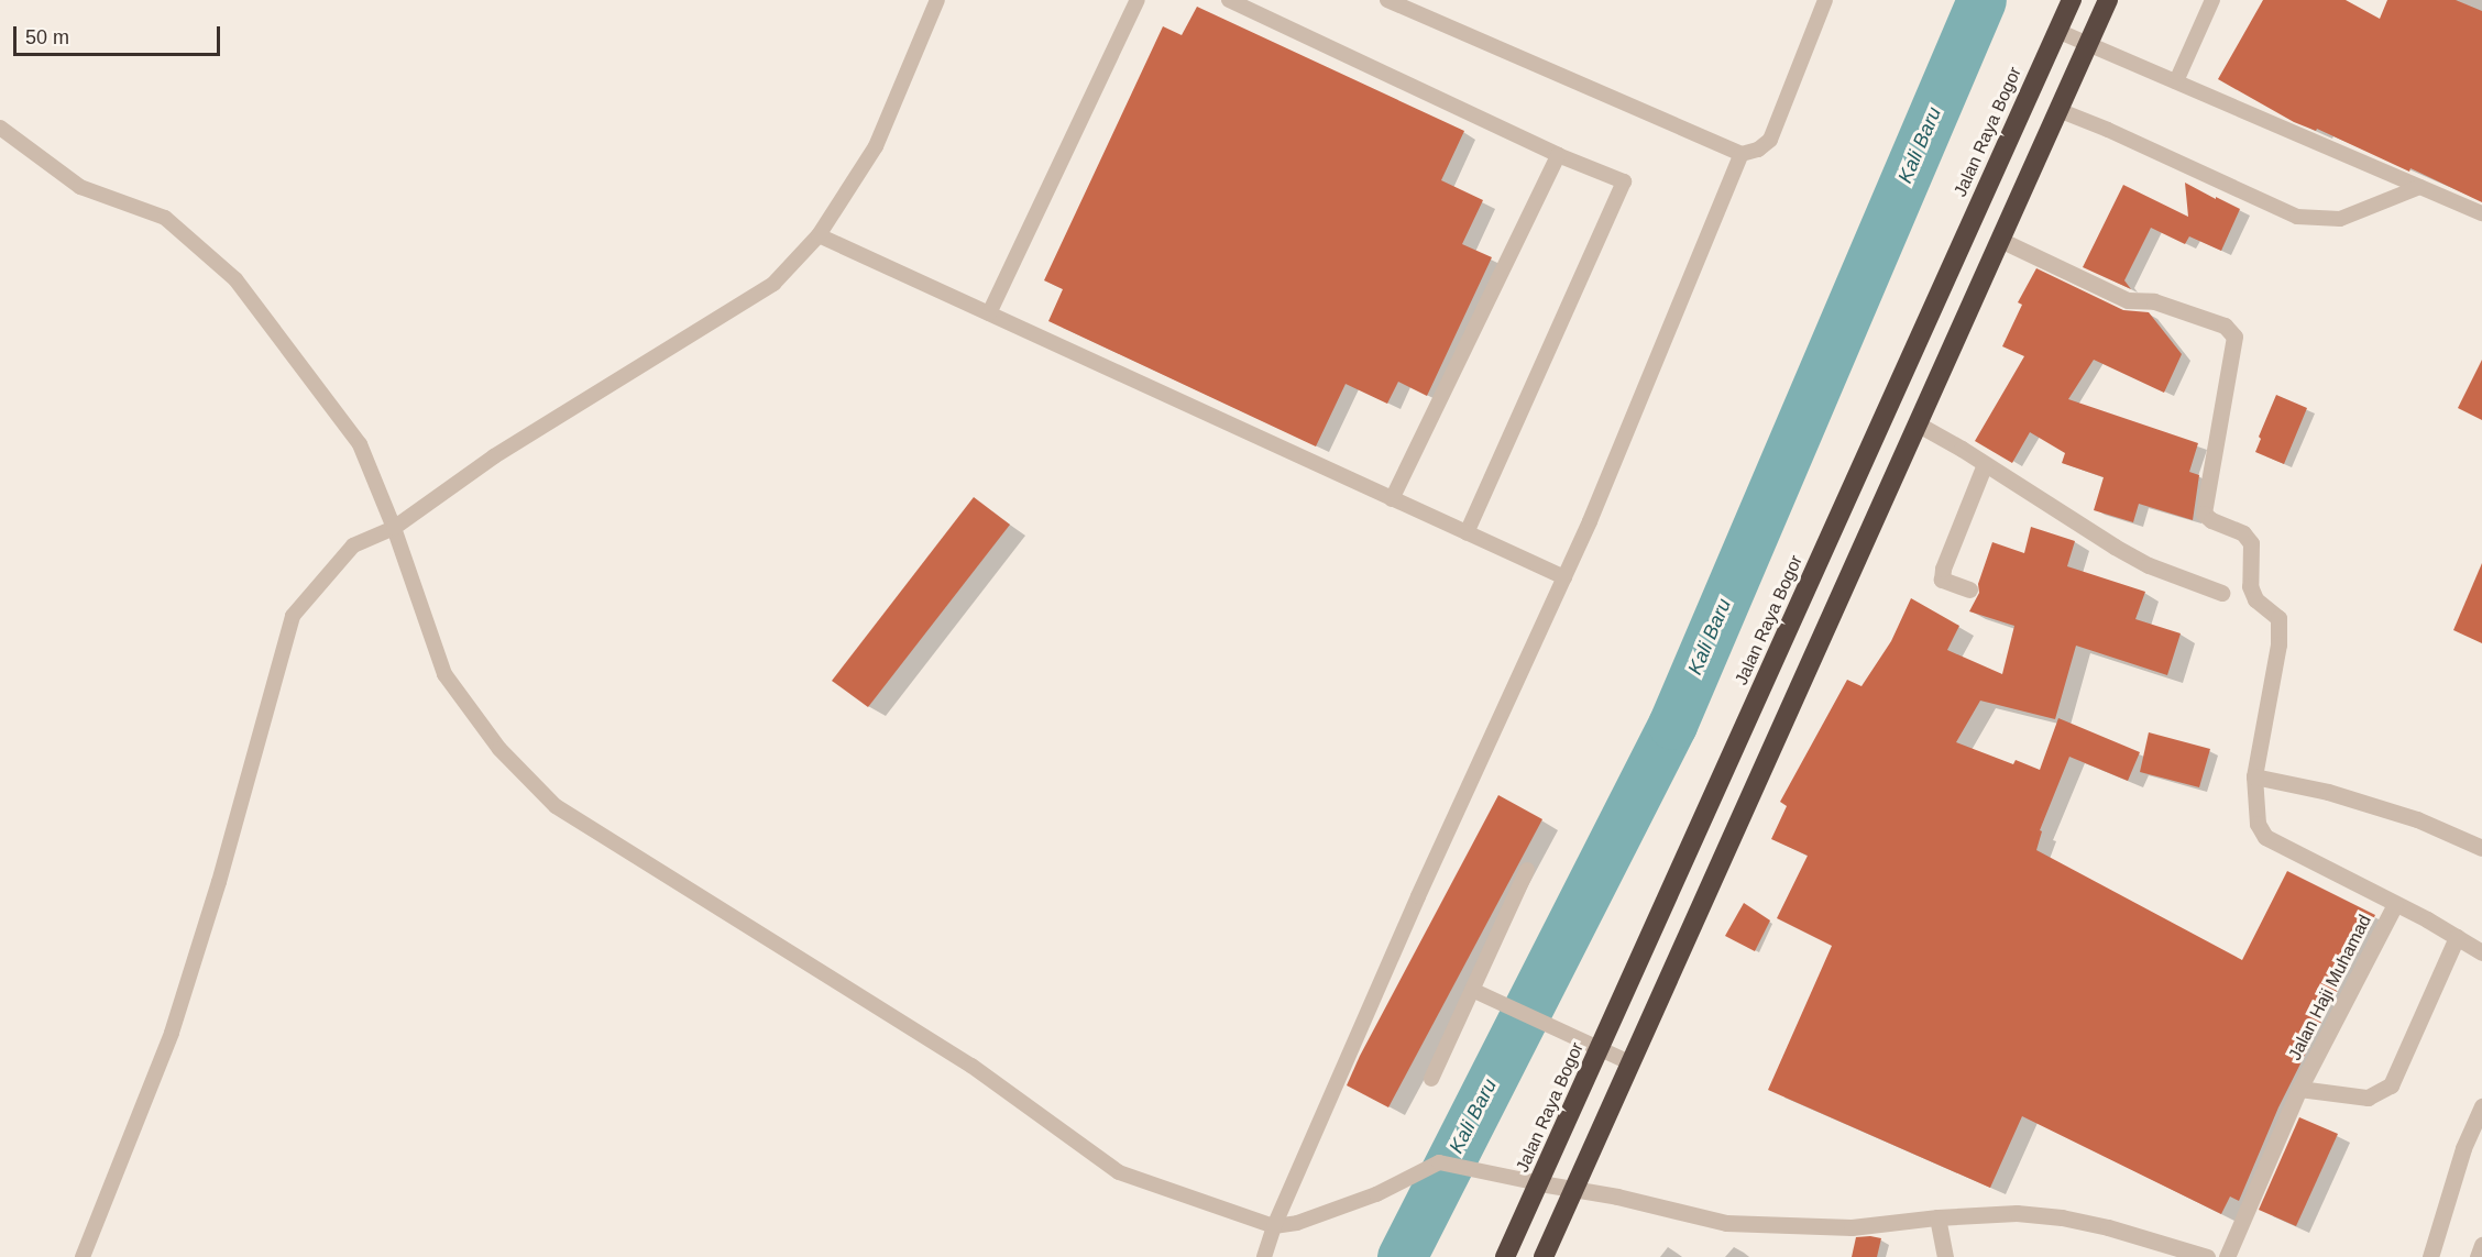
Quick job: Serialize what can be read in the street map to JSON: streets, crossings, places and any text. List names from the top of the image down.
{
  "streets": {
    "highway": ["Jalan Raya Bogor"],
    "street": ["Jalan Haji Muhamad"]
  },
  "water": ["Kali Baru"],
  "scale_bar": "50 m"
}
